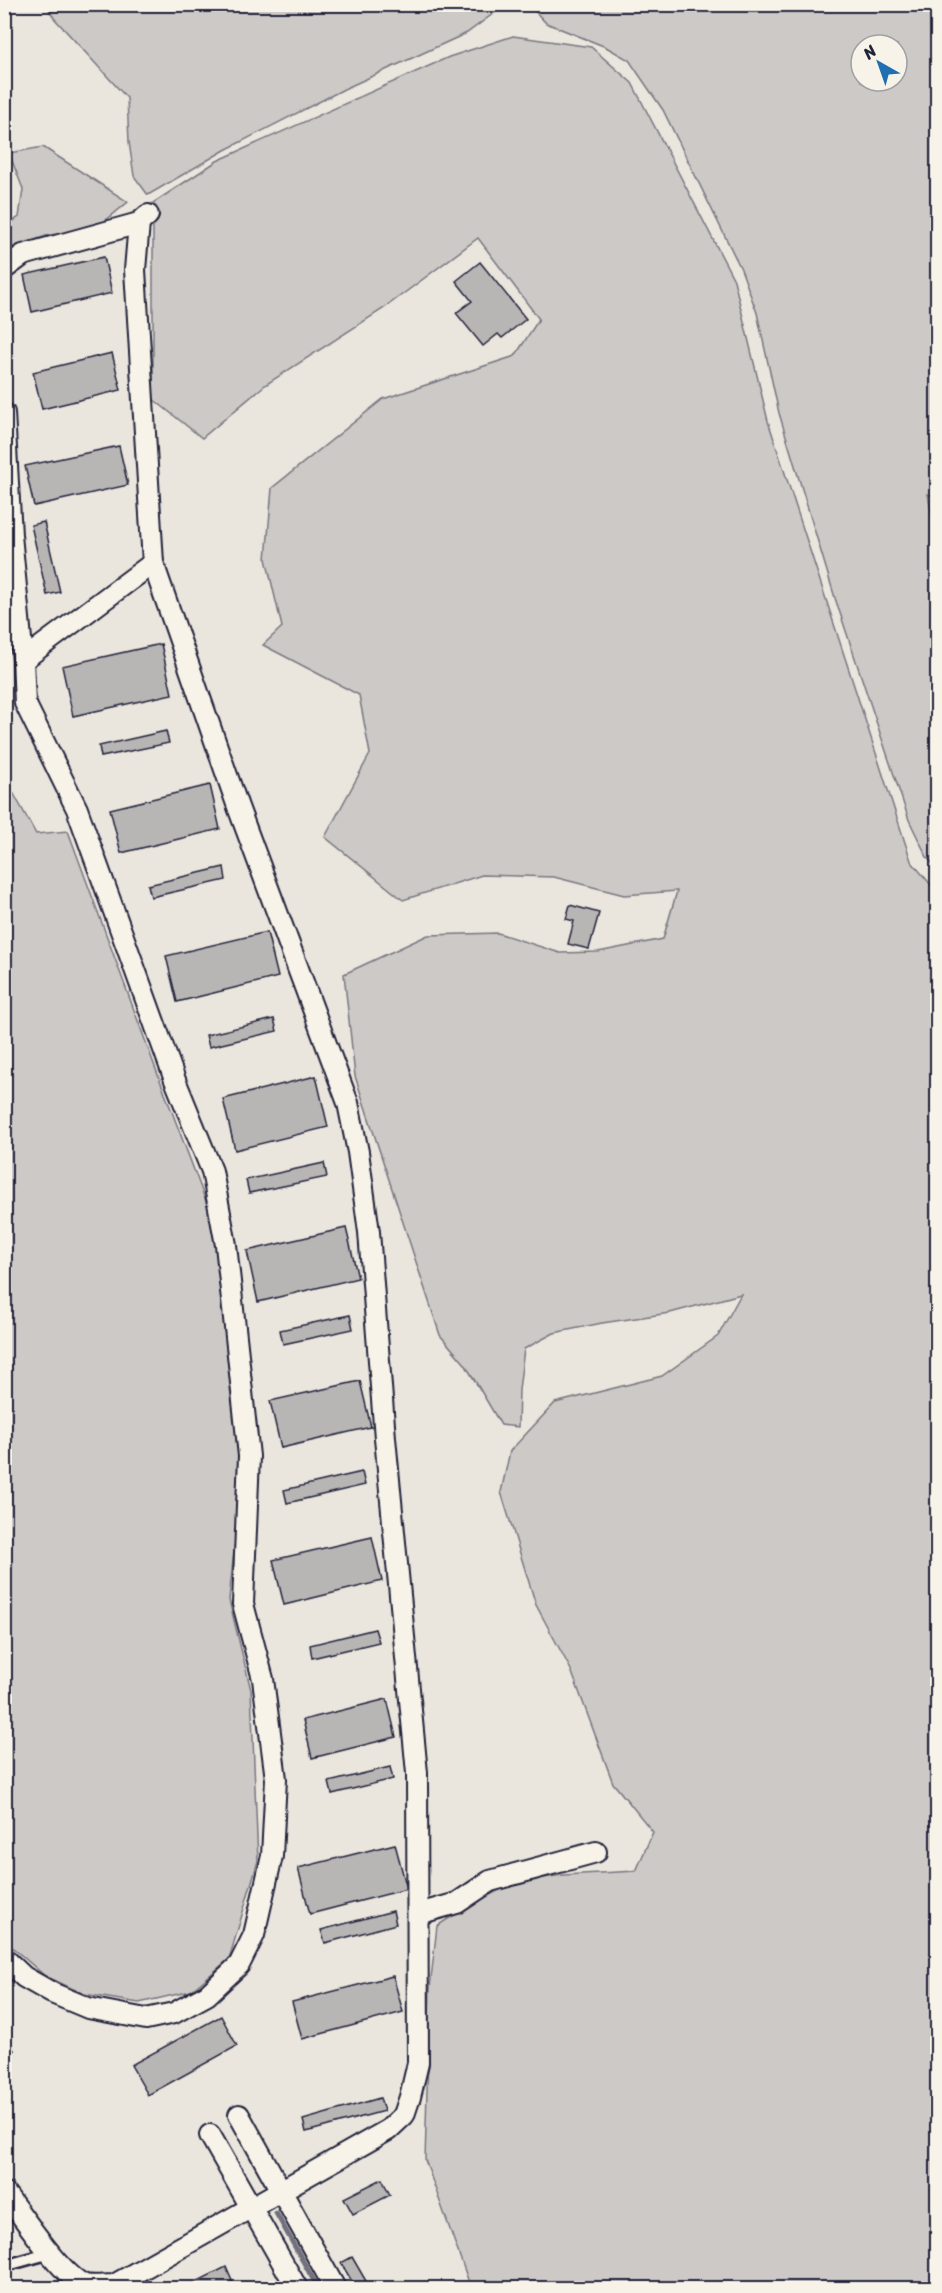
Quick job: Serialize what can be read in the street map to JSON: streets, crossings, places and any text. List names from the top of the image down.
{
  "north": "top left"
}
